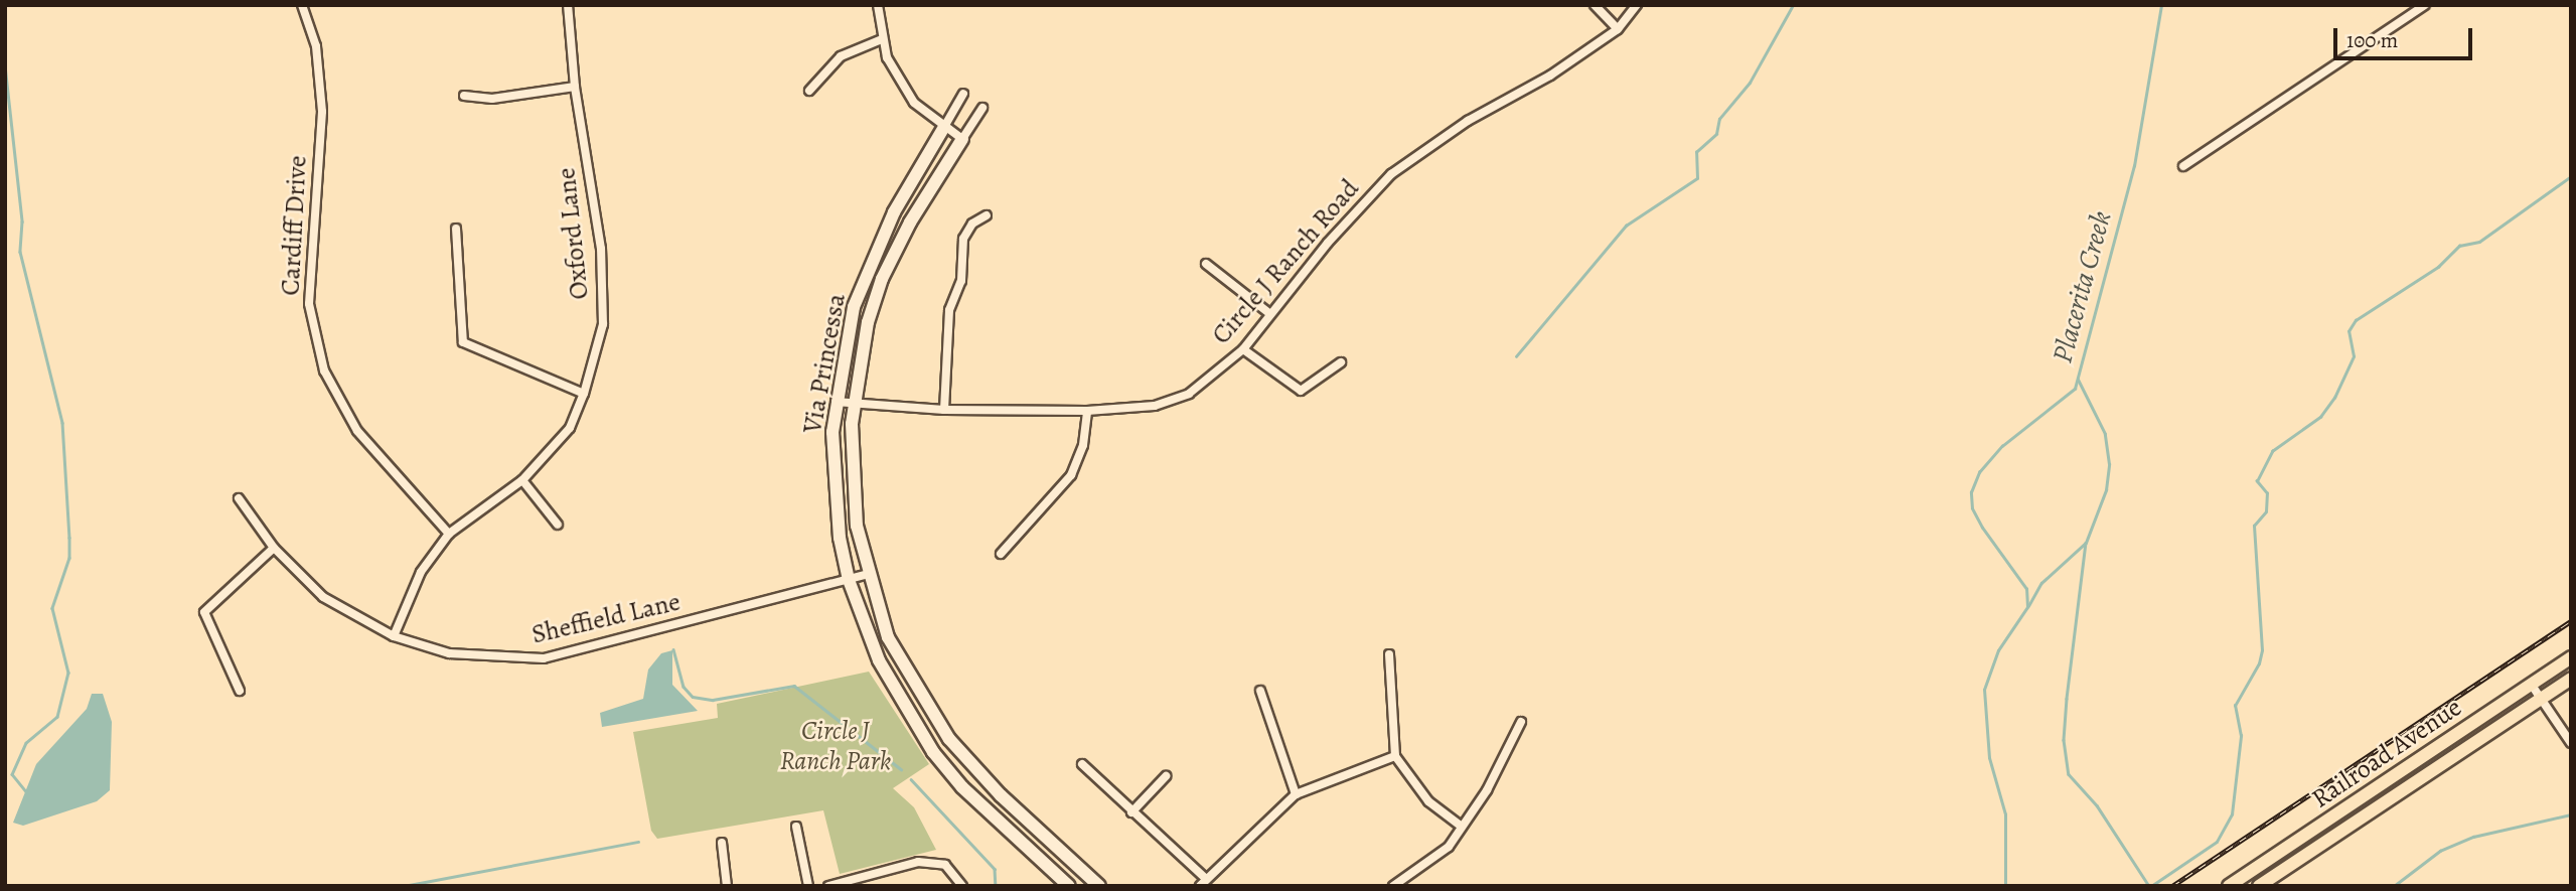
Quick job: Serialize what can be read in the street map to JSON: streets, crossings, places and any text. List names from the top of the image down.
{
  "streets": {
    "main road": ["Railroad Avenue"],
    "street": [
      "Cardiff Drive",
      "Oxford Lane",
      "Circle J Ranch Road",
      "Via Princessa",
      "Sheffield Lane"
    ]
  },
  "crossings": [
    ["Cardiff Drive", "Oxford Lane"],
    ["Oxford Lane", "Sheffield Lane"],
    ["Circle J Ranch Road", "Via Princessa"],
    ["Via Princessa", "Sheffield Lane"]
  ],
  "water": ["Placerita Creek"],
  "parks": ["Circle J Ranch Park"],
  "scale_bar": "100 m"
}
